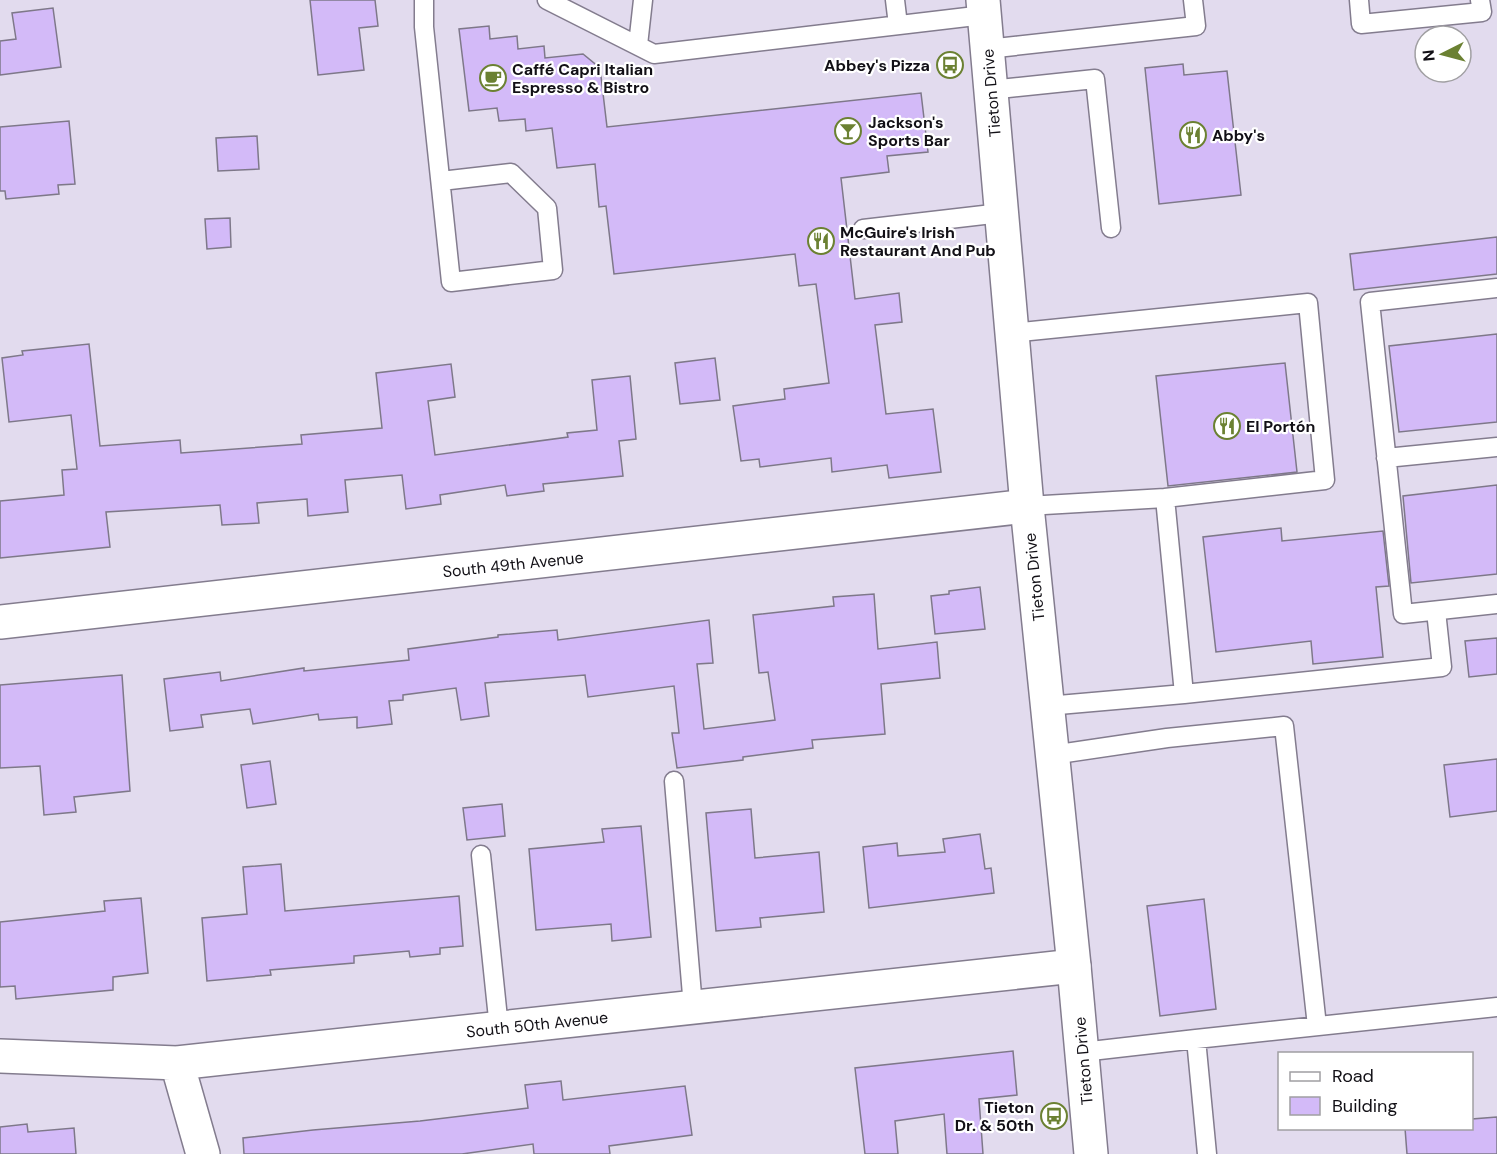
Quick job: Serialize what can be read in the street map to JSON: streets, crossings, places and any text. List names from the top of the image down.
{
  "streets": {
    "street": ["Tieton Drive", "South 49th Avenue", "South 50th Avenue"]
  },
  "crossings": [
    ["Tieton Drive", "South 49th Avenue"],
    ["Tieton Drive", "South 50th Avenue"]
  ],
  "places": {
    "bus stop": ["Abbey's Pizza", "Tieton Dr. & 50th"],
    "cafe": ["Caffé Capri Italian Espresso & Bistro"],
    "bar": ["Jackson's Sports Bar"],
    "restaurant": ["Abby's", "McGuire's Irish Restaurant And Pub", "El Portón"]
  },
  "legend": ["Road", "Building"],
  "north": "left"
}
